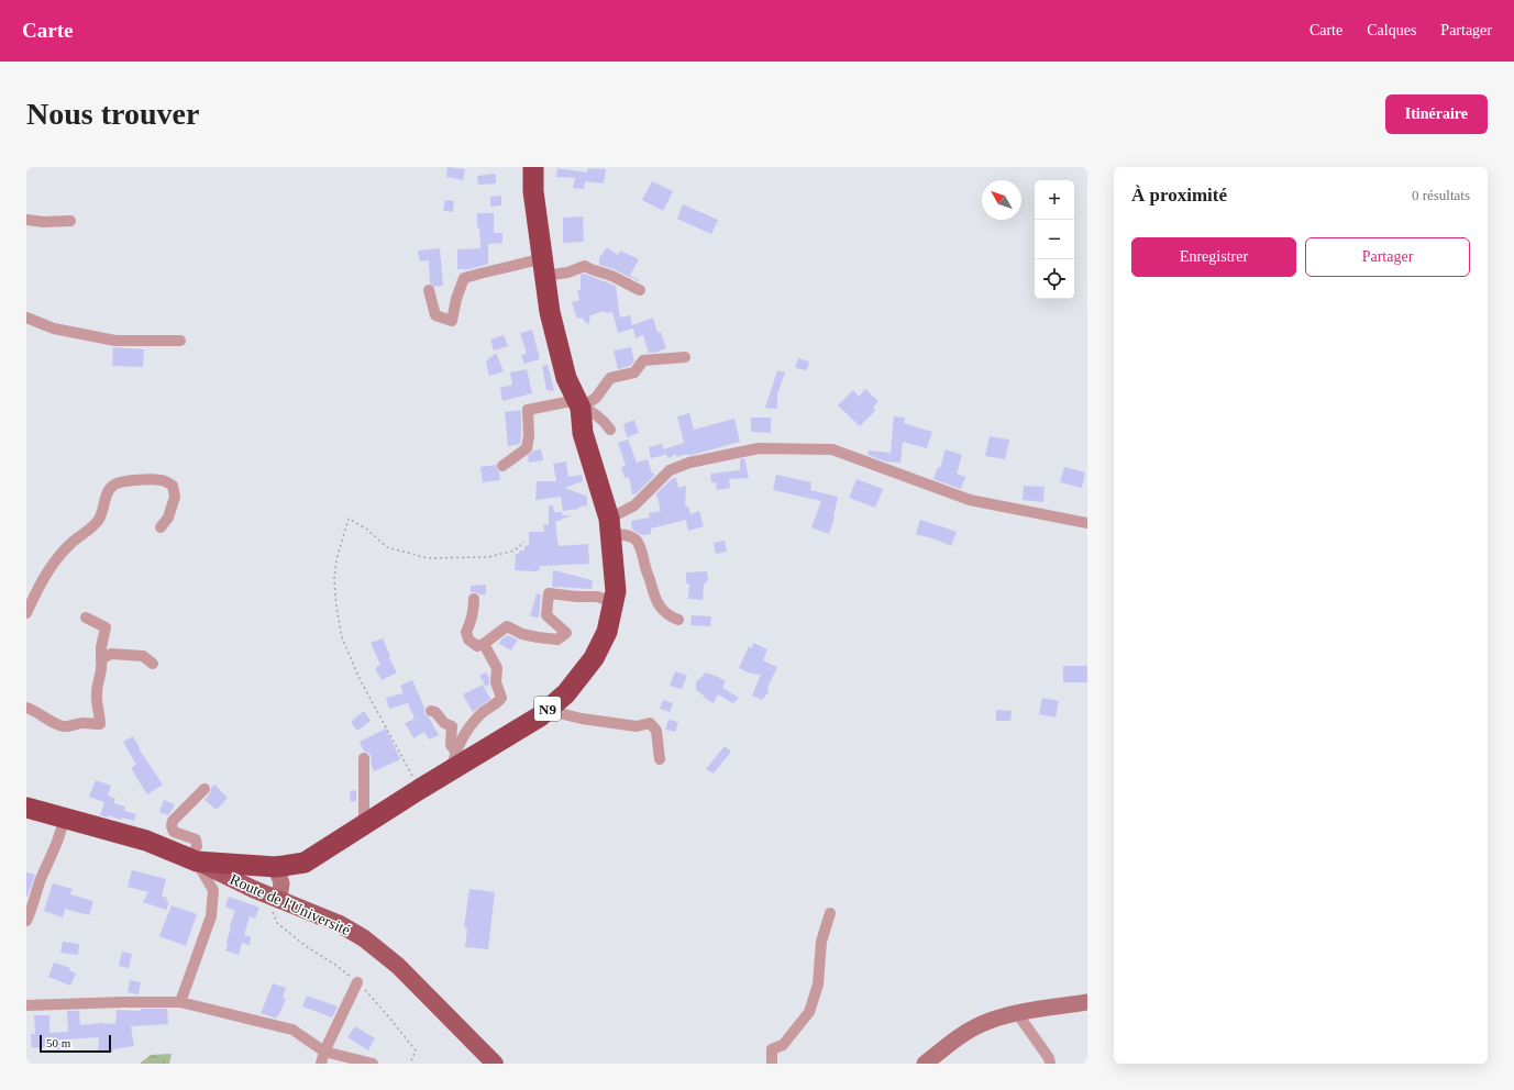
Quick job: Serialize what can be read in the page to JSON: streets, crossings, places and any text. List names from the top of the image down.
{
  "streets": {
    "highway": ["N9"],
    "main road": ["Route de l'Université"]
  },
  "crossings": [
    ["N9", "Route de l'Université"]
  ],
  "scale_bar": "50 m",
  "north": "top left",
  "page": {
    "header": "Carte",
    "nav": ["Carte", "Calques", "Partager"],
    "buttons": [
      "Itinéraire",
      ["Enregistrer", "Partager"]
    ],
    "title": "Nous trouver",
    "heading": ["À proximité", "0 résultats"],
    "map_buttons": ["+", "−"],
    "scale": "50 m"
  }
}
